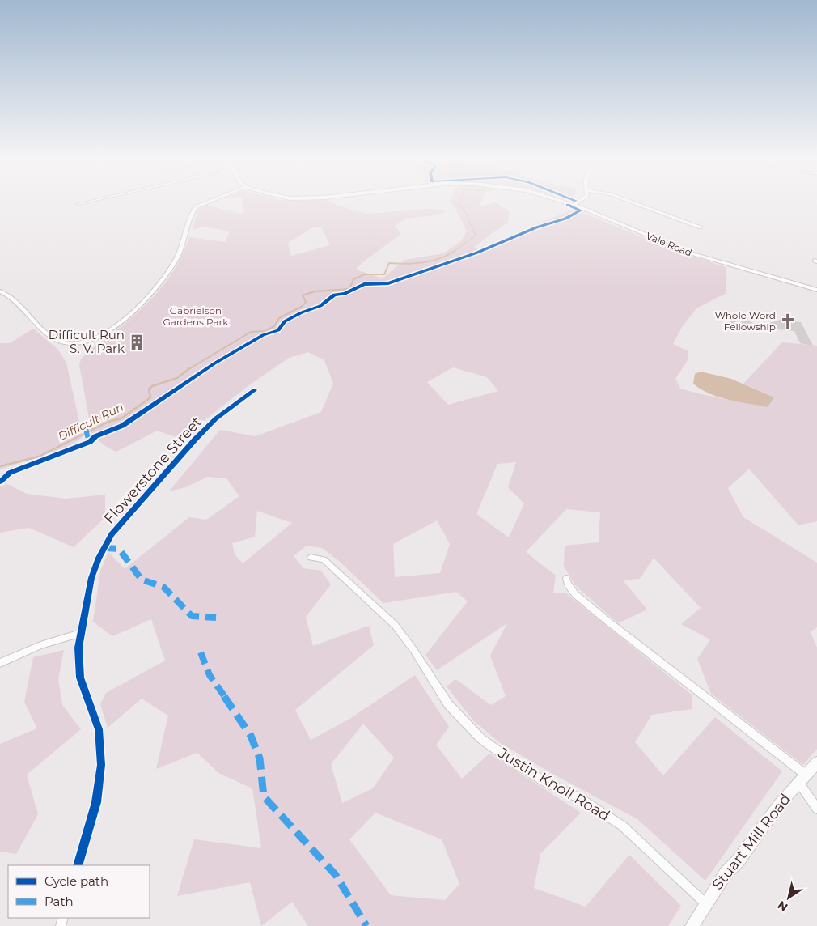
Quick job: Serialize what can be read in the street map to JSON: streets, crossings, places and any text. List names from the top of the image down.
{
  "streets": {
    "main road": ["Vale Road", "Stuart Mill Road"],
    "street": ["Flowerstone Street", "Justin Knoll Road"]
  },
  "crossings": [
    ["Justin Knoll Road", "Stuart Mill Road"]
  ],
  "water": ["Difficult Run"],
  "parks": ["Gabrielson Gardens Park"],
  "places": {
    "church": ["Whole Word Fellowship"],
    "building": ["Difficult Run S. V. Park"]
  },
  "legend": ["Cycle path", "Path"],
  "north": "bottom left"
}
